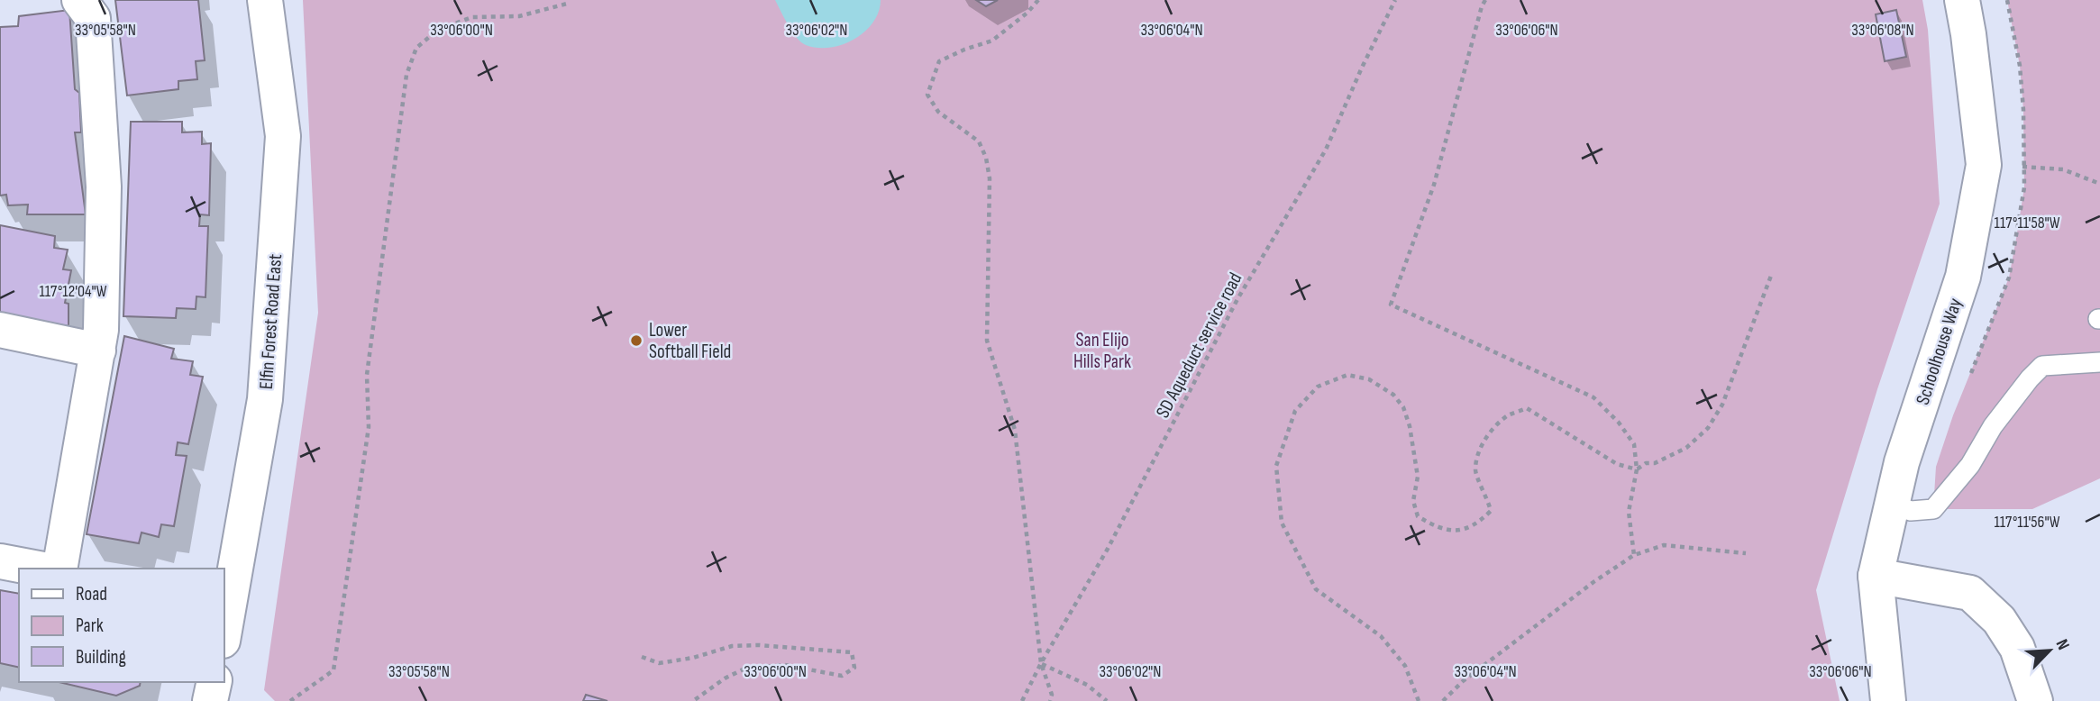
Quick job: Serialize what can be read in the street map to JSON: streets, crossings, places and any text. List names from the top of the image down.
{
  "streets": {
    "street": ["Elfin Forest Road East", "Schoolhouse Way"],
    "path": ["SD Aqueduct service road"]
  },
  "parks": ["San Elijo Hills Park"],
  "places": ["Lower Softball Field"],
  "legend": ["Road", "Park", "Building"],
  "north": "top right",
  "coordinates": [
    "33°05'58\"N",
    "33°06'00\"N",
    "33°06'02\"N",
    "33°06'04\"N",
    "33°06'06\"N",
    "33°06'08\"N",
    "117°11'58\"W",
    "117°12'04\"W",
    "117°11'56\"W"
  ]
}
